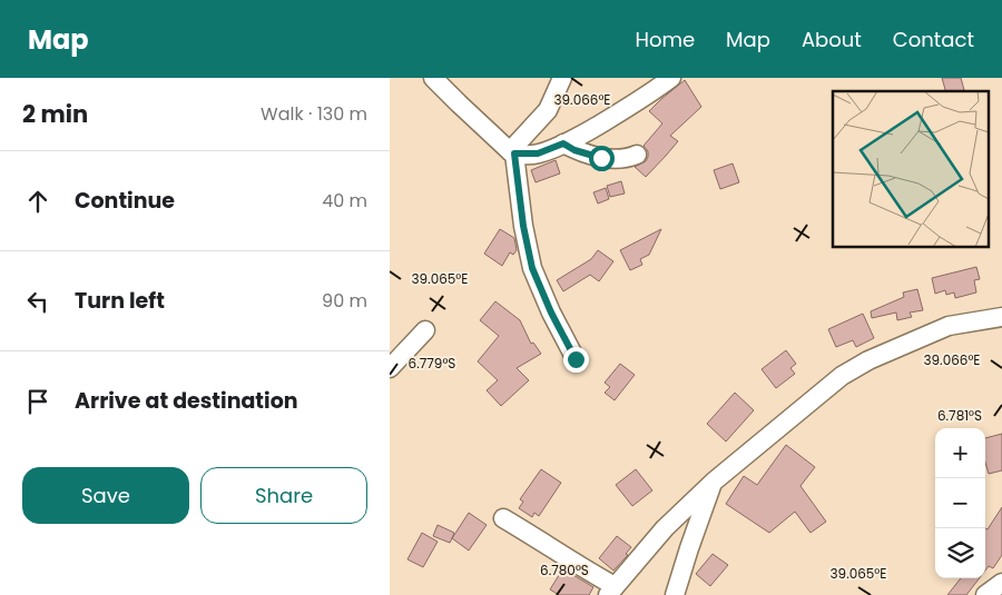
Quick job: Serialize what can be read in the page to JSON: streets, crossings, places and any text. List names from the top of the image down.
{
  "page": {
    "header": "Map",
    "nav": [
      "Home",
      "Map",
      "About",
      "Contact"
    ],
    "heading": ["2 min", "Walk · 130 m"],
    "list": [
      ["Continue", "40 m"],
      ["Turn left", "90 m"],
      "Arrive at destination"
    ],
    "map_buttons": ["+", "−"],
    "buttons": ["Save", "Share"]
  },
  "coordinates": [
    "39.066°E",
    "39.065°E",
    "6.779°S",
    "6.781°S",
    "6.780°S"
  ]
}
